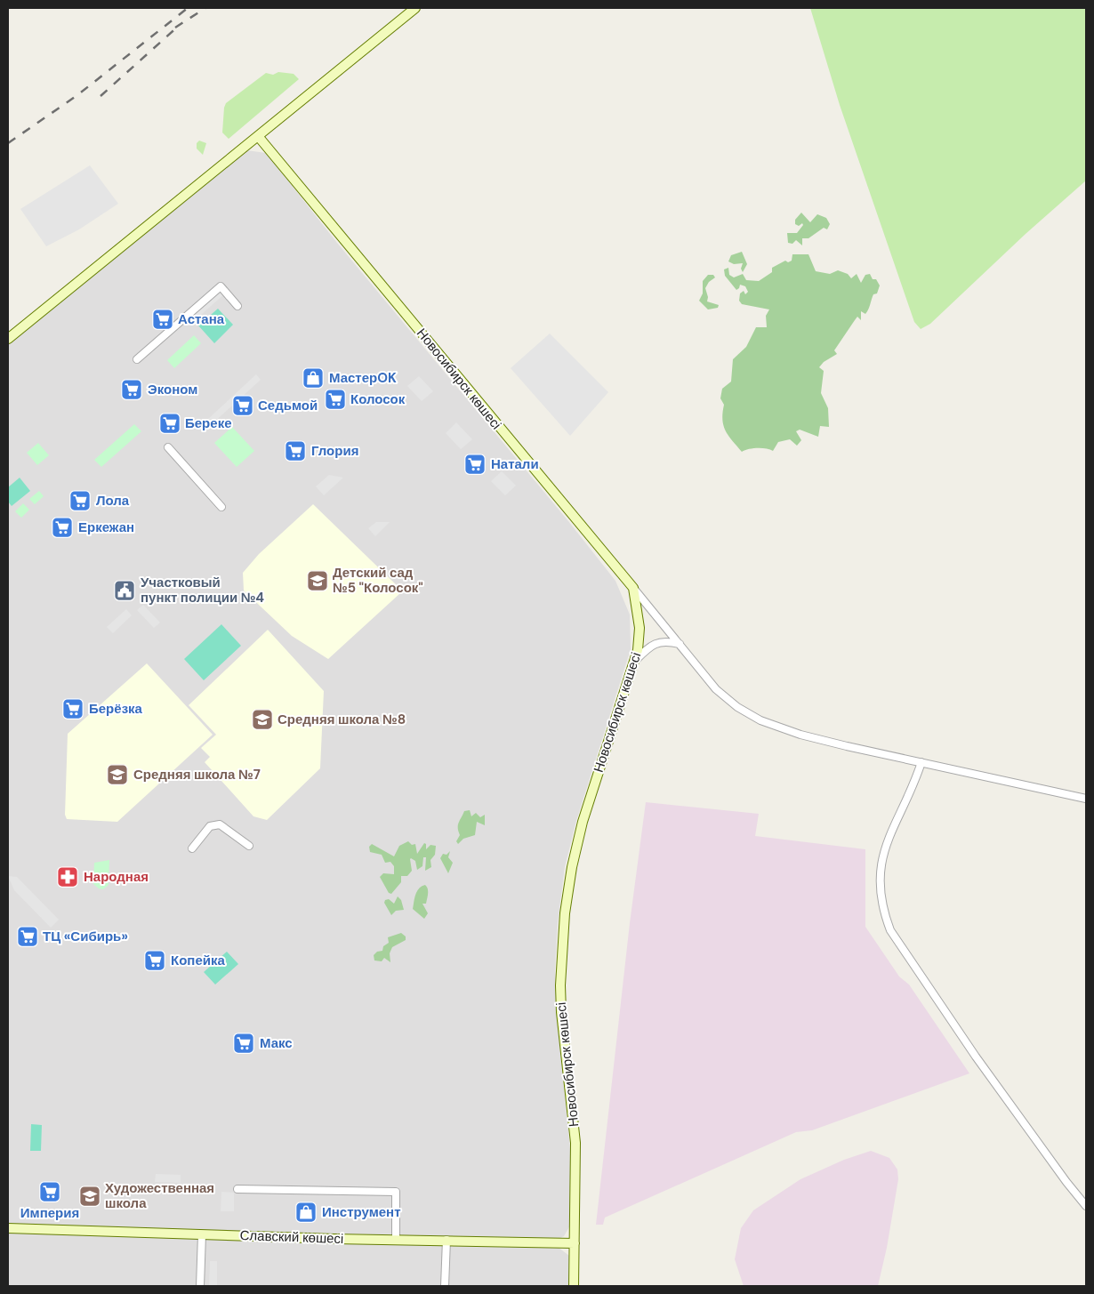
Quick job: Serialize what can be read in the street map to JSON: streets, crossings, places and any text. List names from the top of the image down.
{
  "streets": {
    "main road": ["Новосибирск көшесі", "Славский көшесі"]
  },
  "crossings": [
    ["Новосибирск көшесі", "Славский көшесі"]
  ],
  "places": {
    "supermarket": [
      "Астана",
      "Эконом",
      "Колосок",
      "Седьмой",
      "Береке",
      "Глория",
      "Натали",
      "Лола",
      "Еркежан",
      "Берёзка",
      "ТЦ «Сибирь»",
      "Копейка",
      "Макс",
      "Империя"
    ],
    "shop": ["МастерOK", "Инструмент"],
    "school or university": [
      "Детский сад №5 \"Колосок\"",
      "Средняя школа №8",
      "Средняя школа №7",
      "Художественная школа"
    ],
    "public building": ["Участковый пункт полиции №4"],
    "pharmacy": ["Народная"]
  }
}
